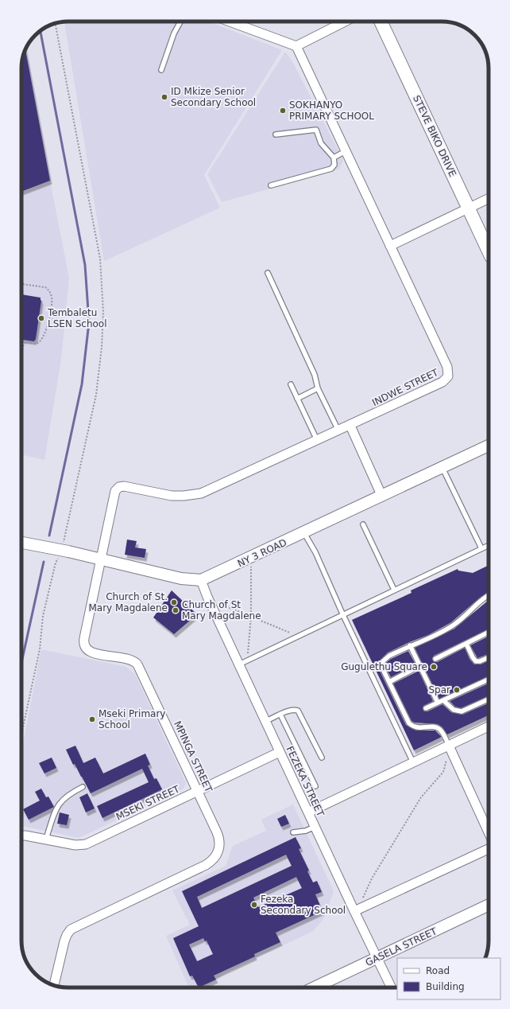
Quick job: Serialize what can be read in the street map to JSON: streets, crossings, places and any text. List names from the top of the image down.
{
  "streets": {
    "main road": ["STEVE BIKO DRIVE"],
    "street": [
      "INDWE STREET",
      "NY 3 ROAD",
      "MPINGA STREET",
      "FEZEKA STREET",
      "MSEKI STREET",
      "GASELA STREET"
    ]
  },
  "crossings": [
    ["INDWE STREET", "MPINGA STREET"],
    ["NY 3 ROAD", "MPINGA STREET"],
    ["NY 3 ROAD", "FEZEKA STREET"],
    ["MPINGA STREET", "MSEKI STREET"],
    ["FEZEKA STREET", "MSEKI STREET"],
    ["FEZEKA STREET", "GASELA STREET"]
  ],
  "places": [
    "ID Mkize Senior Secondary School",
    "SOKHANYO PRIMARY SCHOOL",
    "Tembaletu LSEN School",
    "Church of St. Mary Magdalene",
    "Church of St Mary Magdalene",
    "Gugulethu Square",
    "Spar",
    "Mseki Primary School",
    "Fezeka Secondary School"
  ],
  "legend": ["Road", "Building"]
}
